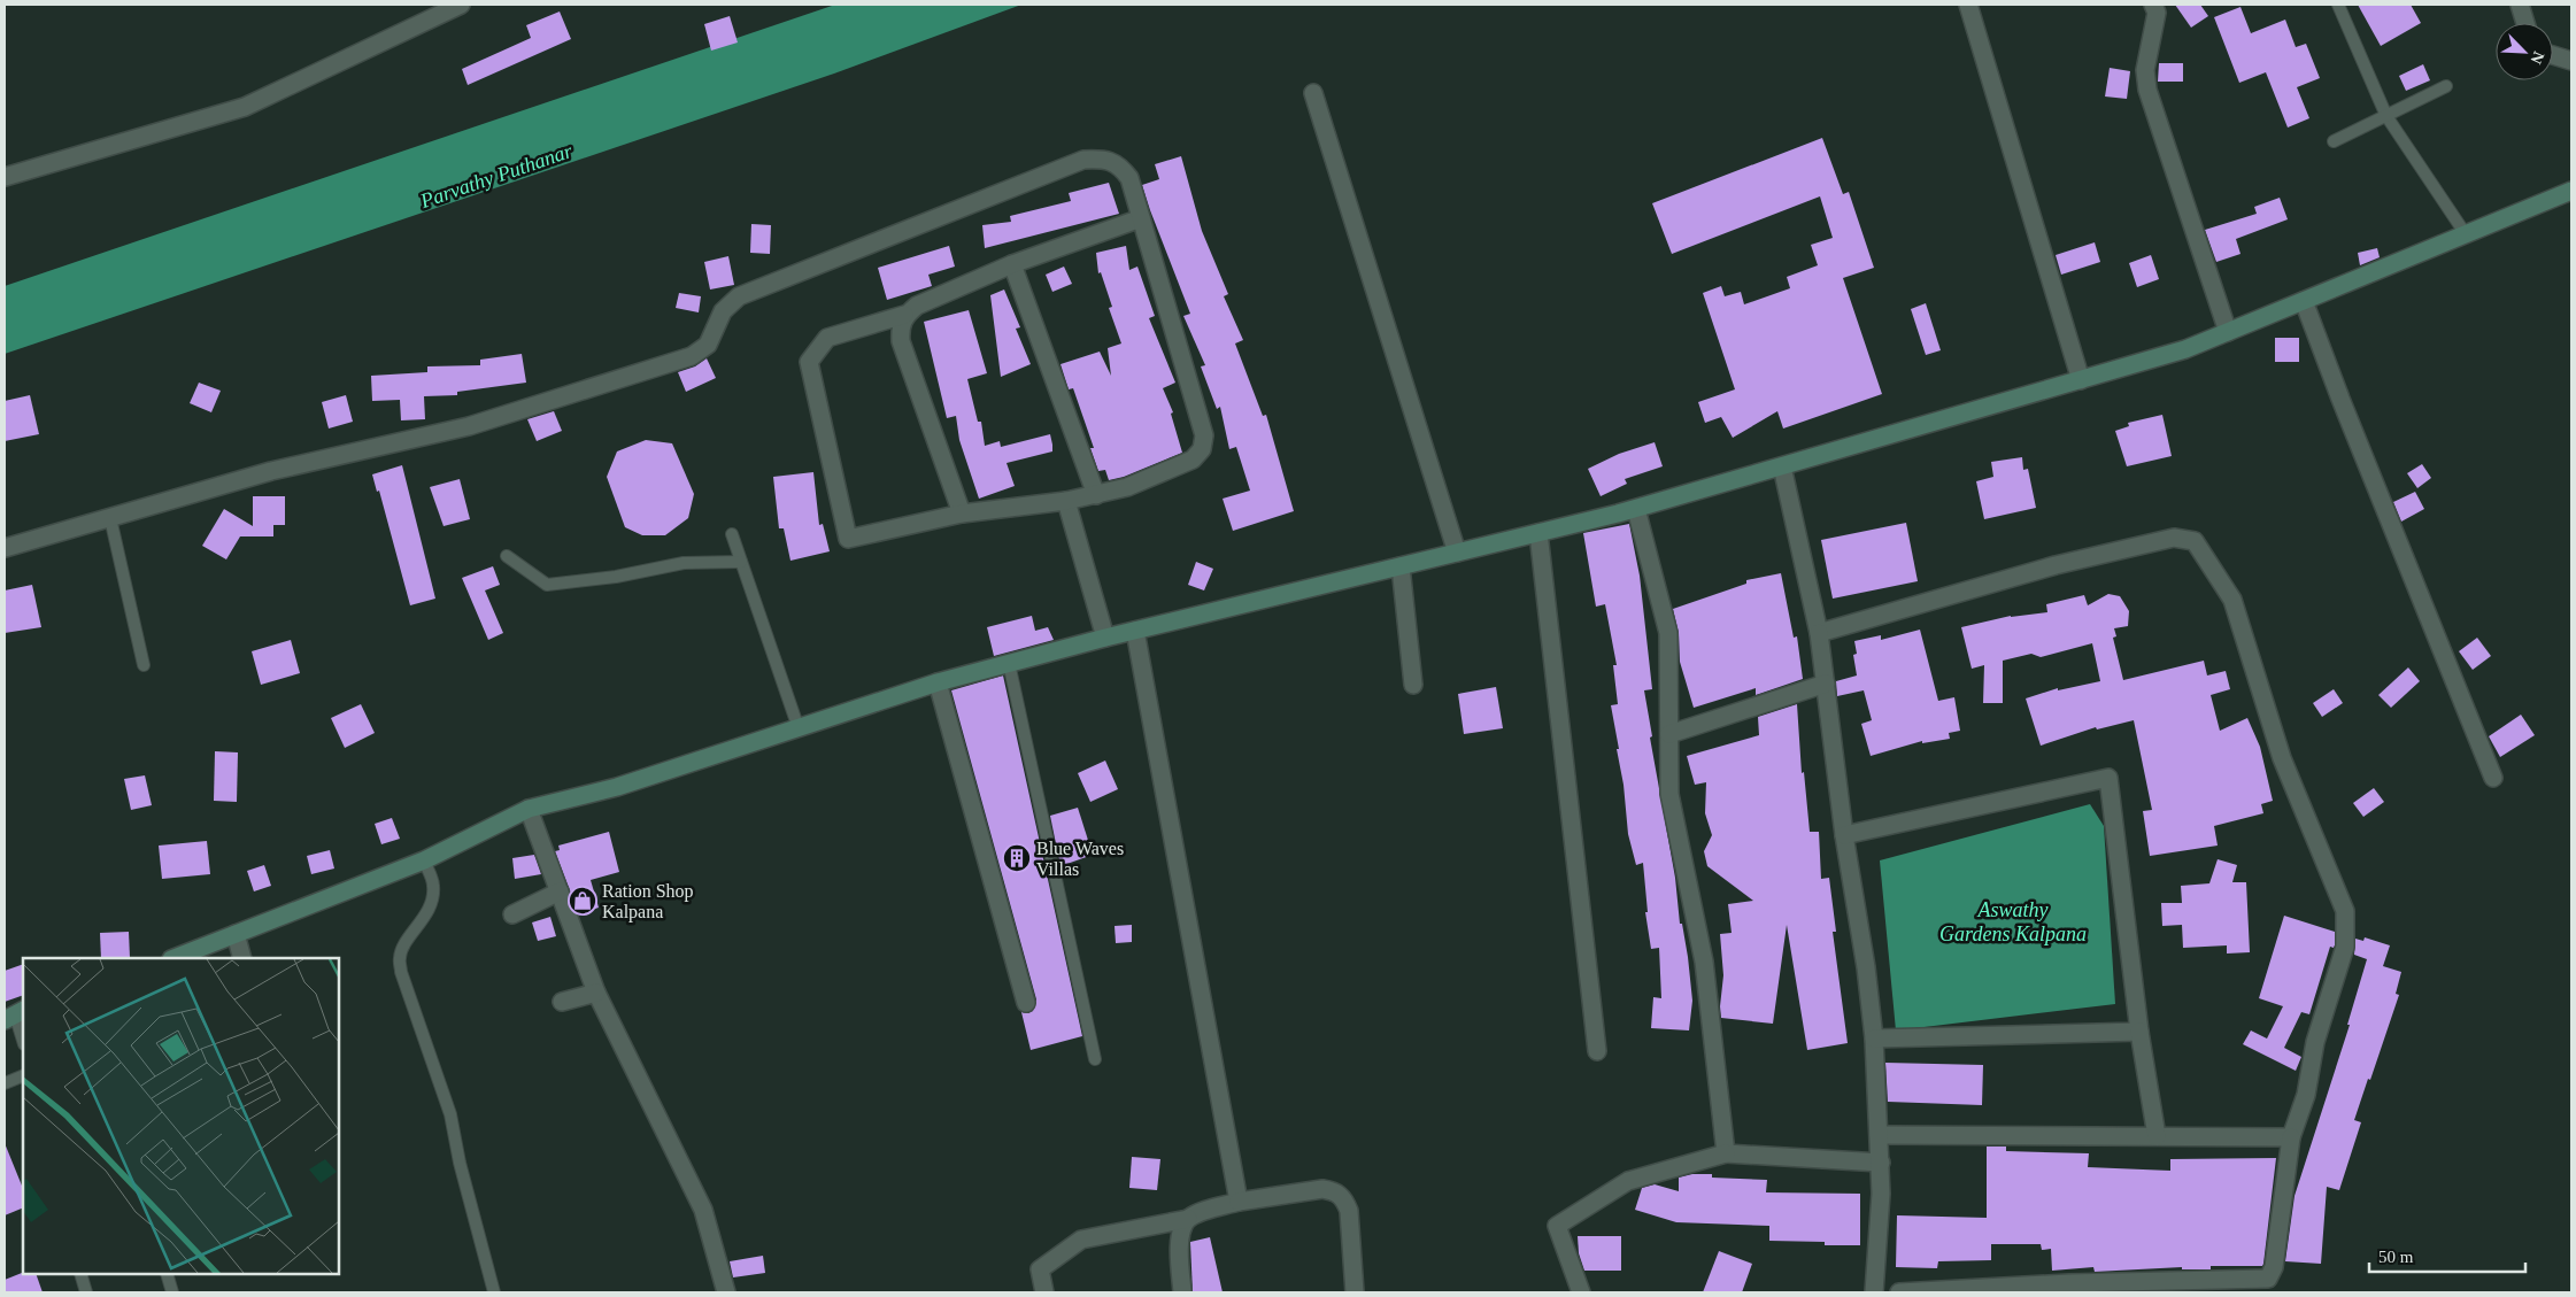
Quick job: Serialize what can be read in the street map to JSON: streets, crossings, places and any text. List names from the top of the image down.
{
  "water": ["Parvathy Puthanar", "Aswathy Gardens Kalpana"],
  "places": {
    "building": ["Blue Waves Villas"],
    "shop": ["Ration Shop Kalpana"]
  },
  "scale_bar": "50 m",
  "north": "bottom right"
}
